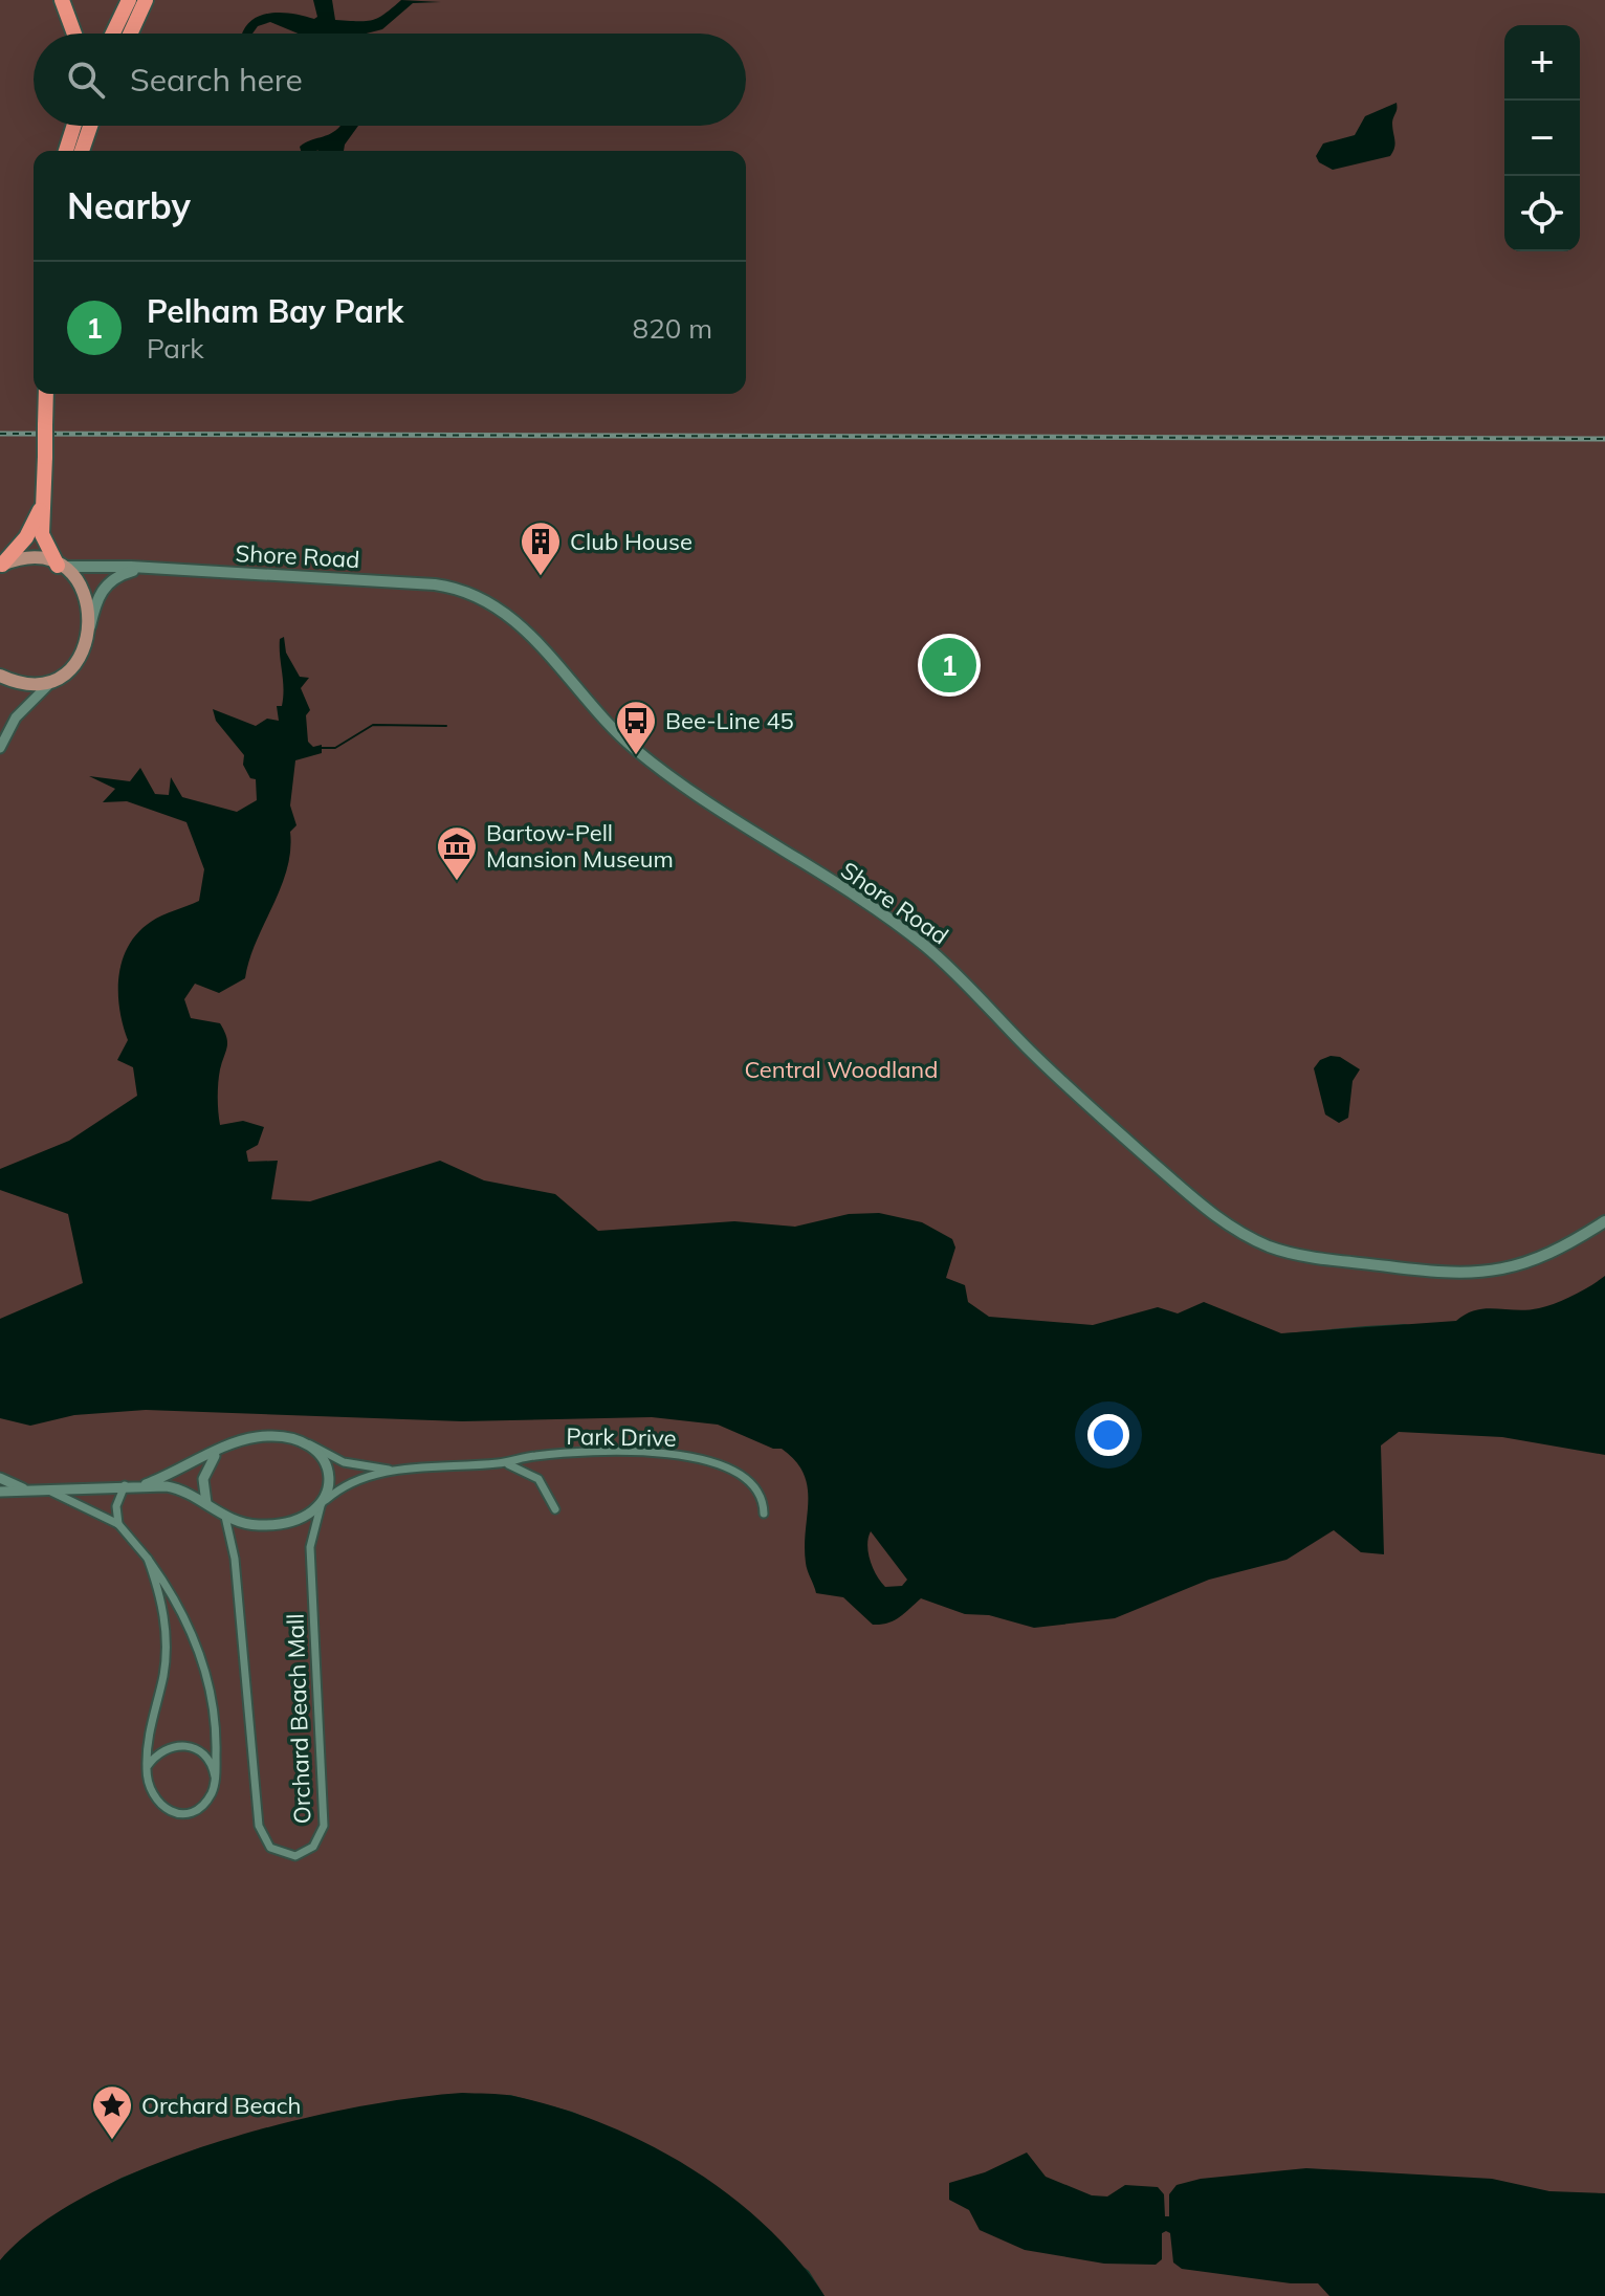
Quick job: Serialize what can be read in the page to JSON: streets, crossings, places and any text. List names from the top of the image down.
{
  "streets": {
    "main road": ["Shore Road"],
    "street": ["Park Drive", "Orchard Beach Mall"]
  },
  "crossings": [
    ["Park Drive", "Orchard Beach Mall"]
  ],
  "parks": ["Central Woodland"],
  "places": {
    "building": ["Club House"],
    "bus stop": ["Bee-Line 45"],
    "museum": ["Bartow-Pell Mansion Museum"],
    "place": ["Orchard Beach"]
  },
  "page": {
    "map_buttons": ["+", "−"],
    "search": "Search here",
    "heading": "Nearby",
    "list": [
      {
        "mark": "1",
        "name": "Pelham Bay Park",
        "note": "Park",
        "value": "820 m"
      }
    ],
    "pins": "1"
  }
}
